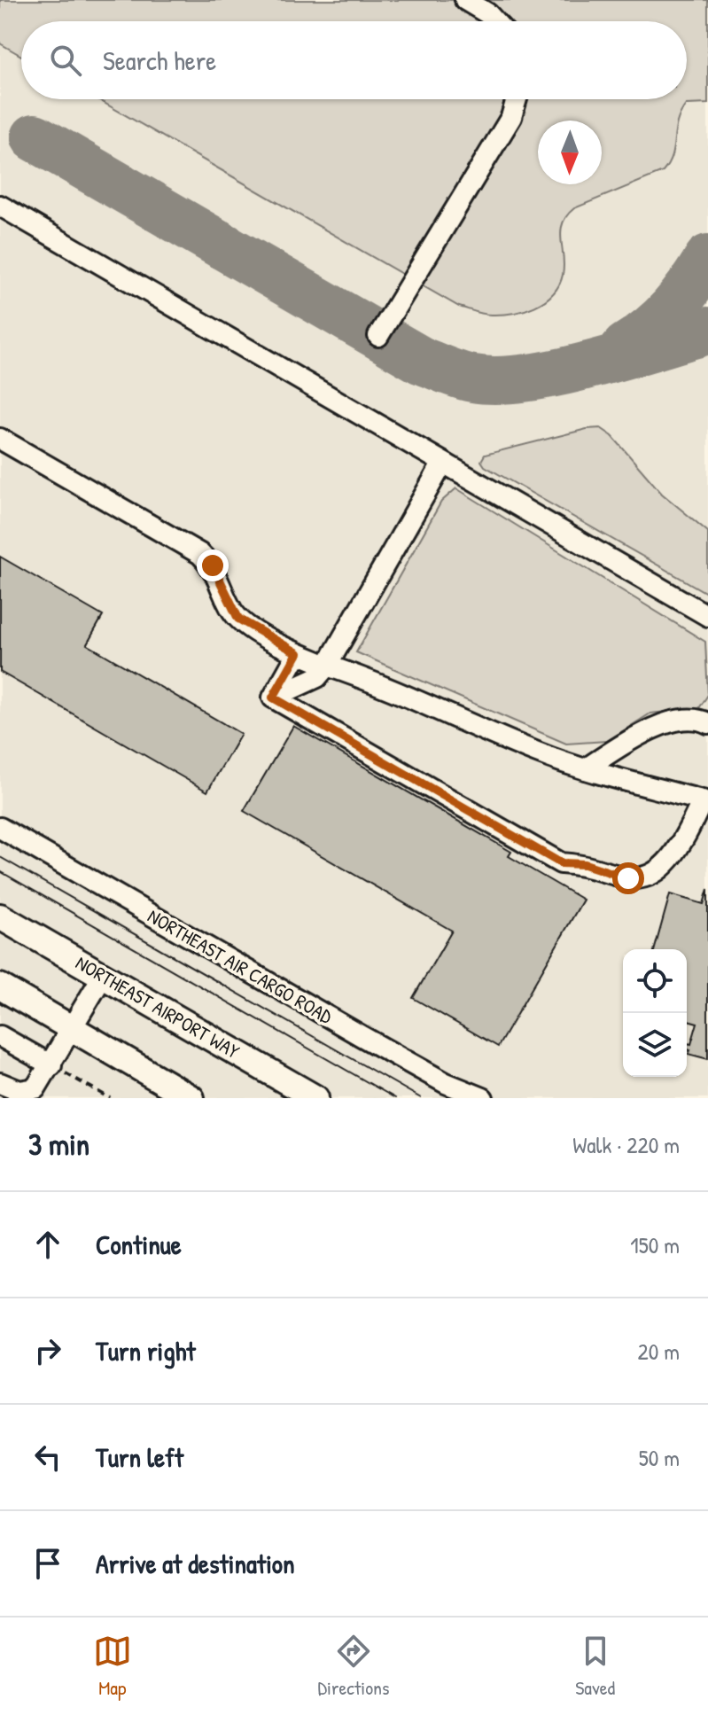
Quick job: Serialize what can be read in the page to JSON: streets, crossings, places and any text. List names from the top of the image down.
{
  "streets": {
    "main road": ["NORTHEAST AIRPORT WAY"],
    "street": ["NORTHEAST AIR CARGO ROAD"]
  },
  "north": "bottom",
  "page": {
    "search": "Search here",
    "heading": ["3 min", "Walk · 220 m"],
    "list": [
      ["Continue", "150 m"],
      ["Turn right", "20 m"],
      ["Turn left", "50 m"],
      "Arrive at destination"
    ],
    "nav": ["Map", "Directions", "Saved"]
  }
}
